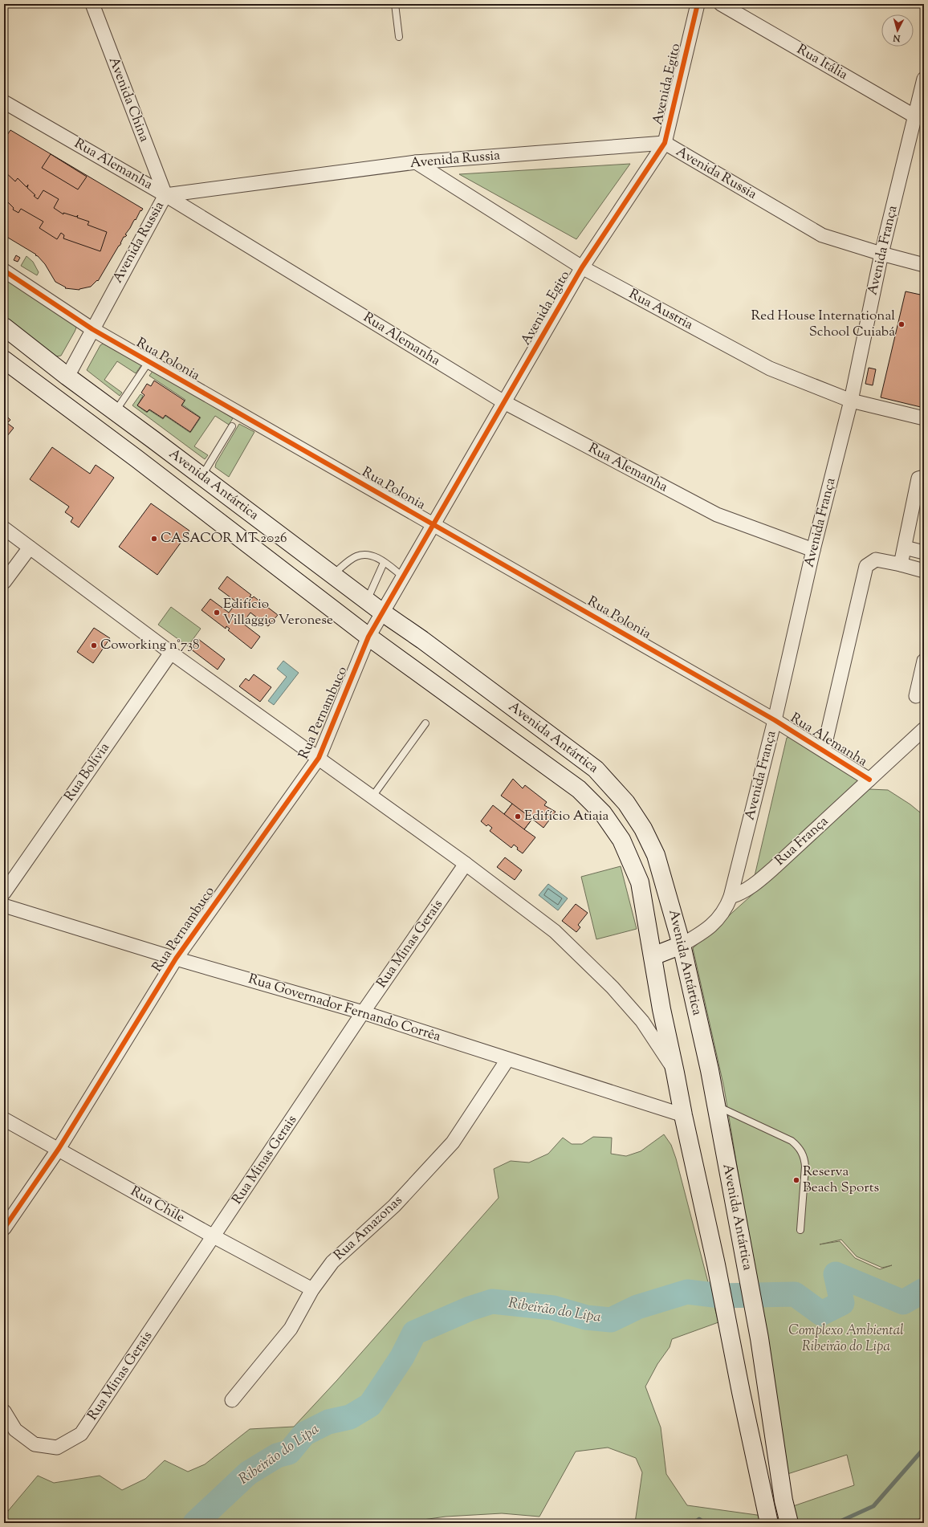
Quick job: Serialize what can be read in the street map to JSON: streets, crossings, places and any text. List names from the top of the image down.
{
  "streets": {
    "main road": ["Avenida Antártica"],
    "street": [
      "Rua Itália",
      "Avenida Egito",
      "Avenida China",
      "Avenida Russia",
      "Rua Alemanha",
      "Avenida França",
      "Rua Austria",
      "Rua Polonia",
      "Rua Pernambuco",
      "Rua Bolívia",
      "Rua França",
      "Rua Minas Gerais",
      "Rua Governador Fernando Corrêa",
      "Rua Chile",
      "Rua Amazonas"
    ]
  },
  "crossings": [
    ["Rua Itália", "Avenida França"],
    ["Avenida Egito", "Avenida Russia"],
    ["Avenida Egito", "Rua Alemanha"],
    ["Avenida Egito", "Rua Austria"],
    ["Avenida Egito", "Rua Polonia"],
    ["Avenida Egito", "Avenida Antártica"],
    ["Avenida Egito", "Rua Pernambuco"],
    ["Avenida China", "Avenida Russia"],
    ["Avenida China", "Rua Alemanha"],
    ["Avenida Russia", "Rua Alemanha"],
    ["Avenida Russia", "Avenida França"],
    ["Avenida Russia", "Rua Austria"],
    ["Avenida Russia", "Rua Polonia"],
    ["Avenida Russia", "Avenida Antártica"],
    ["Rua Alemanha", "Avenida França"],
    ["Rua Alemanha", "Rua Polonia"],
    ["Rua Alemanha", "Rua França"],
    ["Avenida França", "Rua Austria"],
    ["Avenida França", "Rua Polonia"],
    ["Avenida França", "Avenida Antártica"],
    ["Avenida França", "Rua França"],
    ["Avenida Antártica", "Rua Pernambuco"],
    ["Avenida Antártica", "Rua Governador Fernando Corrêa"],
    ["Rua Pernambuco", "Rua Governador Fernando Corrêa"],
    ["Rua Pernambuco", "Rua Chile"],
    ["Rua Minas Gerais", "Rua Governador Fernando Corrêa"],
    ["Rua Minas Gerais", "Rua Chile"],
    ["Rua Governador Fernando Corrêa", "Rua Amazonas"],
    ["Rua Chile", "Rua Amazonas"]
  ],
  "water": ["Ribeirão do Lipa"],
  "parks": ["Complexo Ambiental Ribeirão do Lipa"],
  "places": [
    "Red House International School Cuiabá",
    "CASACOR MT 2026",
    "Edifício Villaggio Veronese",
    "Coworking n°738",
    "Edifício Atiaia",
    "Reserva Beach Sports"
  ],
  "north": "bottom"
}
